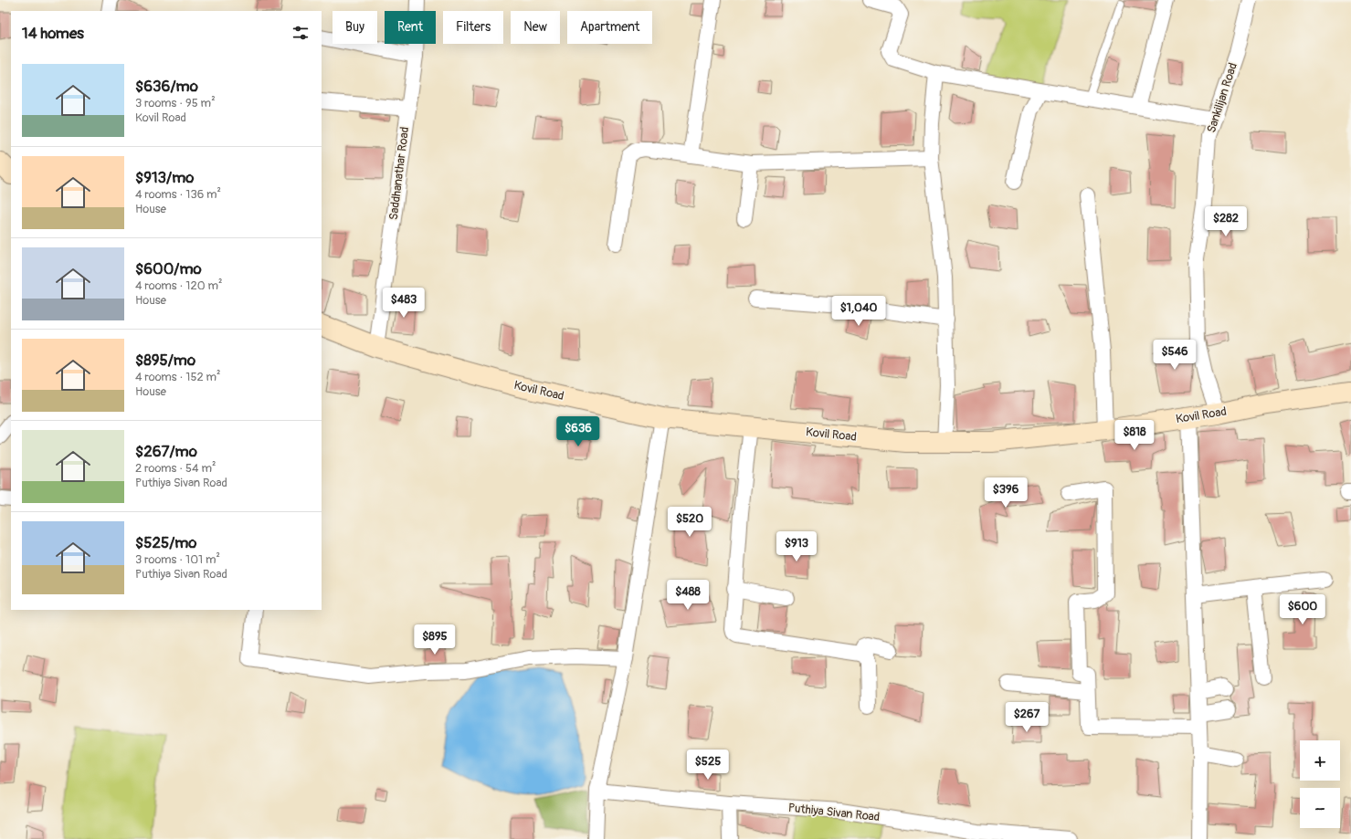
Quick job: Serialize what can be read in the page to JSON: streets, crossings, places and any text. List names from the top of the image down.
{
  "streets": {
    "street": [
      "Sankilijan Road",
      "Saddhanathar Road",
      "Kovil Road",
      "Puthiya Sivan Road"
    ]
  },
  "crossings": [
    ["Sankilijan Road", "Kovil Road"],
    ["Saddhanathar Road", "Kovil Road"]
  ],
  "page": {
    "chip": [
      "Buy",
      "Rent",
      "Filters",
      "New",
      "Apartment"
    ],
    "heading": "14 homes",
    "list": [
      {
        "name": "$636/mo",
        "note": "3 rooms · 95 m² · Kovil Road"
      },
      {
        "name": "$913/mo",
        "note": "4 rooms · 136 m² · House"
      },
      {
        "name": "$600/mo",
        "note": "4 rooms · 120 m² · House"
      },
      {
        "name": "$895/mo",
        "note": "4 rooms · 152 m² · House"
      },
      {
        "name": "$267/mo",
        "note": "2 rooms · 54 m² · Puthiya Sivan Road"
      },
      {
        "name": "$525/mo",
        "note": "3 rooms · 101 m² · Puthiya Sivan Road"
      }
    ],
    "price": [
      "$282",
      "$483",
      "$1,040",
      "$546",
      "$636",
      "$818",
      "$396",
      "$520",
      "$913",
      "$488",
      "$600",
      "$895",
      "$267",
      "$525"
    ],
    "map_buttons": ["+", "−"]
  }
}
